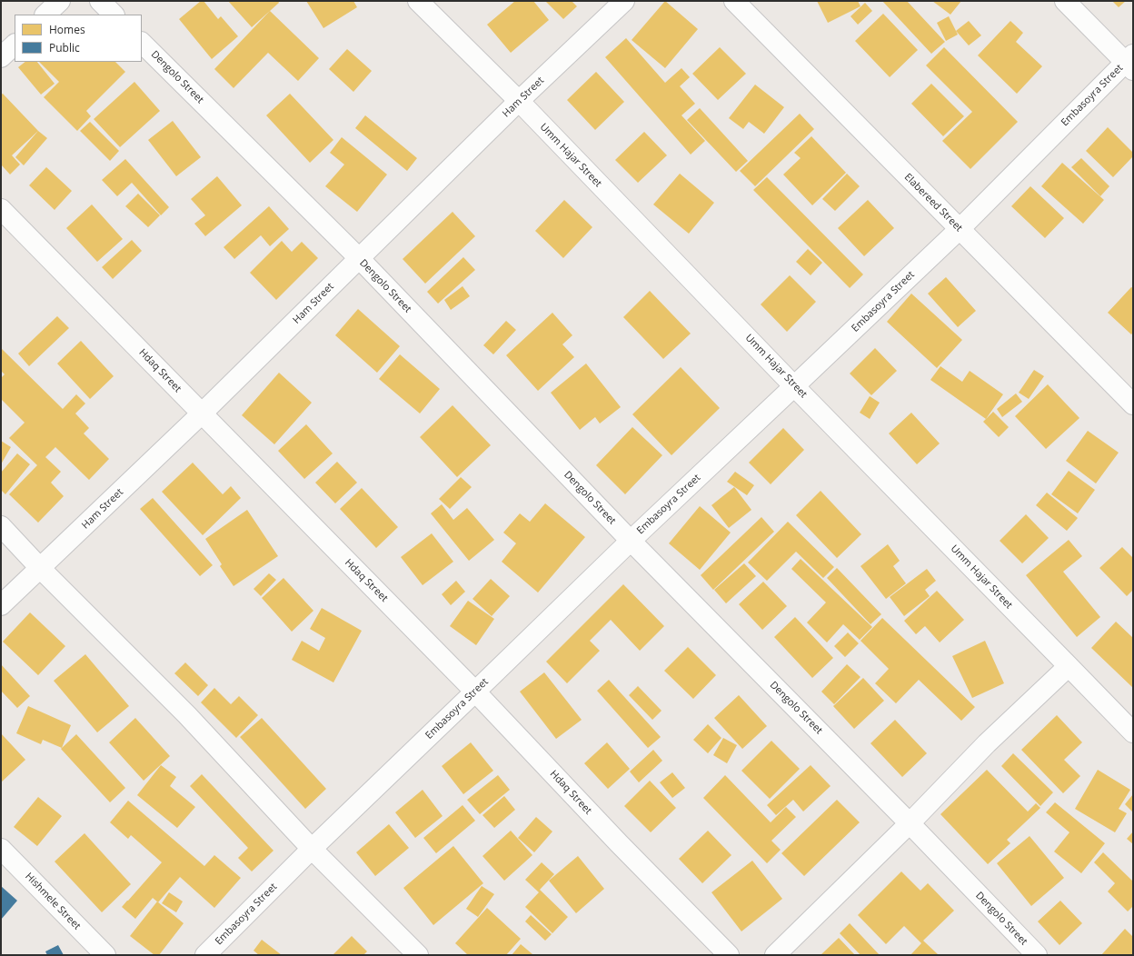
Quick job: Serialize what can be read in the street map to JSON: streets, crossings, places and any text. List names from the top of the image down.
{
  "streets": {
    "street": [
      "Dengolo Street",
      "Embasoyra Street",
      "Ham Street",
      "Umm Hajar Street",
      "Elabereed Street",
      "Hdaq Street",
      "Hishmele Street"
    ]
  },
  "crossings": [
    ["Dengolo Street", "Embasoyra Street"],
    ["Dengolo Street", "Ham Street"],
    ["Embasoyra Street", "Umm Hajar Street"],
    ["Embasoyra Street", "Elabereed Street"],
    ["Embasoyra Street", "Hdaq Street"],
    ["Ham Street", "Umm Hajar Street"],
    ["Ham Street", "Hdaq Street"]
  ],
  "legend": ["Homes", "Public"]
}
